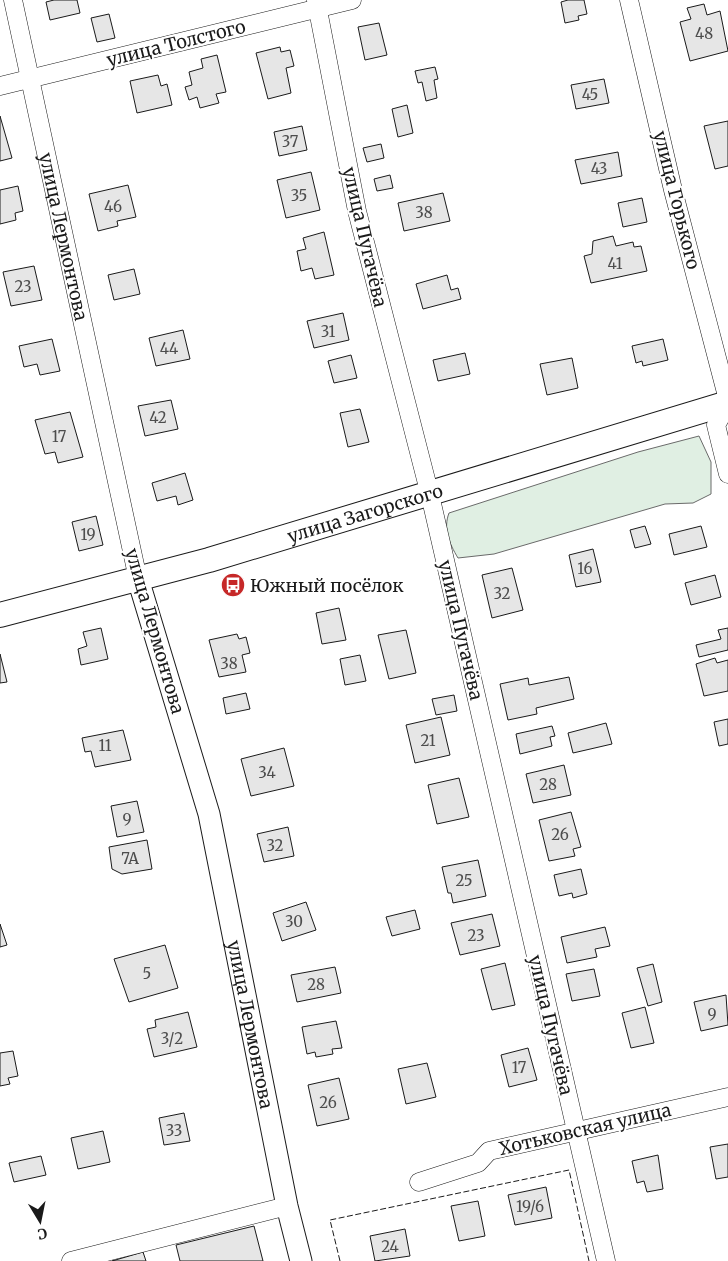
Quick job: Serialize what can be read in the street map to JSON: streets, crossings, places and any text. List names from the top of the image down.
{
  "streets": {
    "main road": ["улица Загорского"],
    "street": [
      "улица Толстого",
      "улица Горького",
      "улица Лермонтова",
      "улица Пугачёва",
      "Хотьковская улица"
    ]
  },
  "crossings": [
    ["улица Толстого", "улица Лермонтова"],
    ["улица Толстого", "улица Пугачёва"],
    ["улица Горького", "улица Загорского"],
    ["улица Лермонтова", "улица Загорского"],
    ["улица Пугачёва", "улица Загорского"],
    ["улица Пугачёва", "Хотьковская улица"]
  ],
  "places": {
    "bus stop": ["Южный посёлок"]
  },
  "house_numbers": [
    "48",
    "45",
    "37",
    "43",
    "35",
    "46",
    "38",
    "41",
    "23",
    "31",
    "44",
    "42",
    "17",
    "19",
    "16",
    "32",
    "38",
    "21",
    "11",
    "34",
    "28",
    "9",
    "26",
    "32",
    "7А",
    "25",
    "30",
    "23",
    "5",
    "28",
    "9",
    "3/2",
    "17",
    "26",
    "33",
    "19/6",
    "24"
  ],
  "north": "bottom"
}
